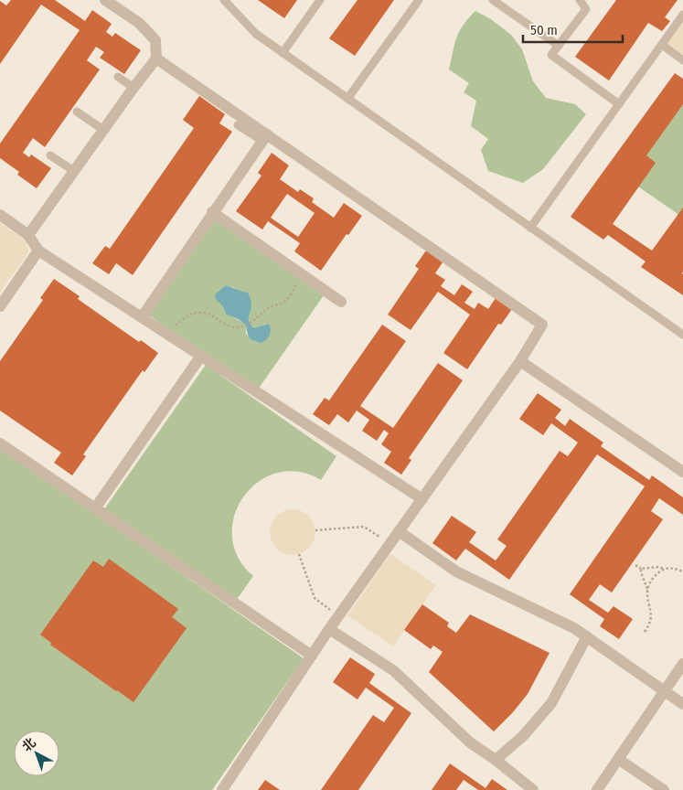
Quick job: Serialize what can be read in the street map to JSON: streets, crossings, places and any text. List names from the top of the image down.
{
  "scale_bar": "50 m",
  "north": "top left"
}
